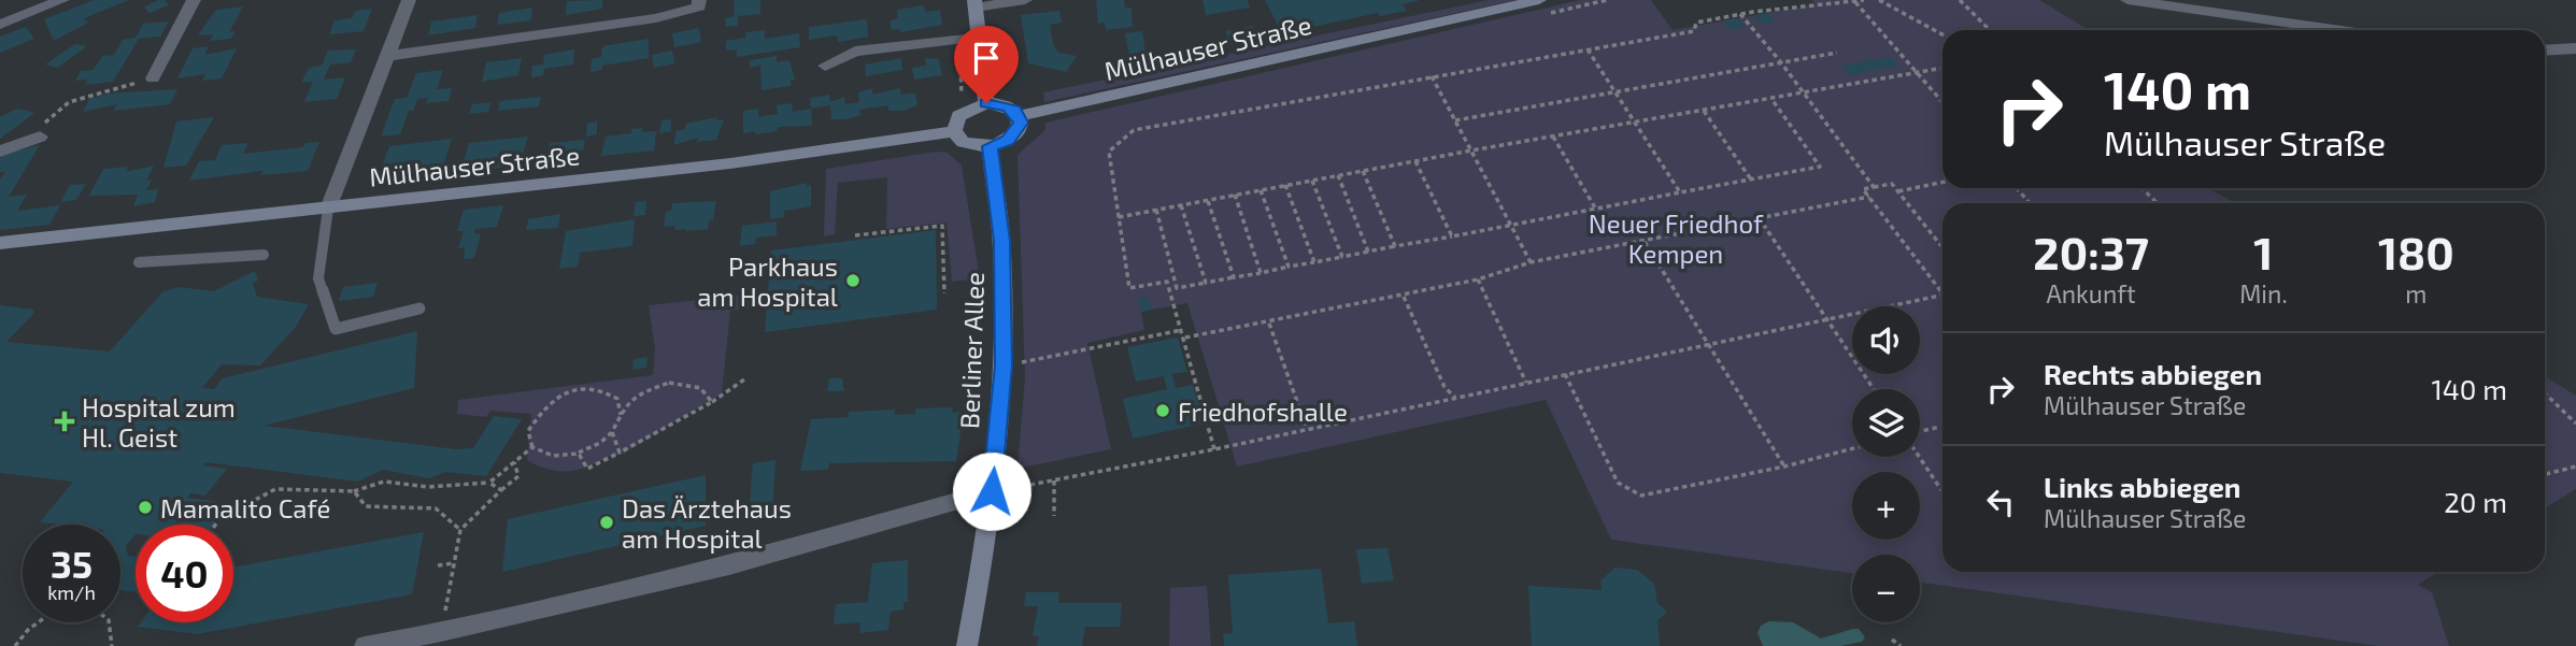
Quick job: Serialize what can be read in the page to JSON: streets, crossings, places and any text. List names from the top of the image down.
{
  "streets": {
    "street": ["Mülhauser Straße", "Berliner Allee"]
  },
  "crossings": [
    ["Mülhauser Straße", "Berliner Allee"]
  ],
  "parks": ["Neuer Friedhof Kempen"],
  "places": {
    "other": [
      "Parkhaus am Hospital",
      "Friedhofshalle",
      "Mamalito Café",
      "Das Ärztehaus am Hospital"
    ],
    "health": ["Hospital zum Hl. Geist"]
  },
  "page": {
    "turn": ["140 m", "Mülhauser Straße"],
    "eta": [
      "20:37",
      "Ankunft",
      "1",
      "Min.",
      "180",
      "m"
    ],
    "map_buttons": ["+", "−"],
    "list": [
      {
        "name": "Rechts abbiegen",
        "note": "Mülhauser Straße",
        "value": "140 m"
      },
      {
        "name": "Links abbiegen",
        "note": "Mülhauser Straße",
        "value": "20 m"
      }
    ],
    "speed": "35 km/h",
    "limit": "40"
  }
}
